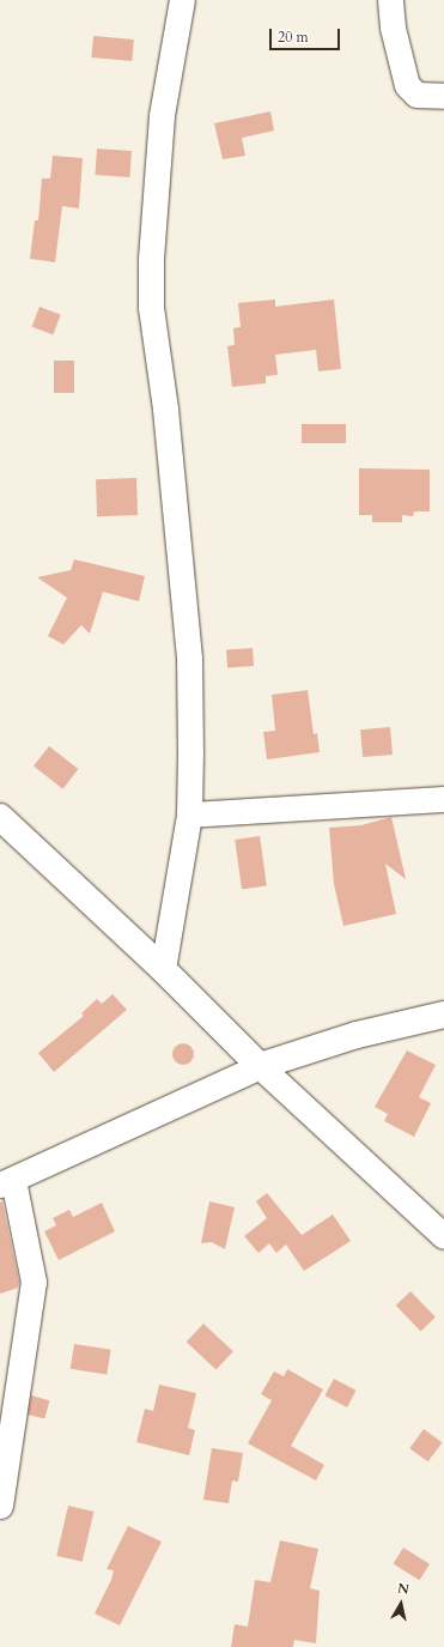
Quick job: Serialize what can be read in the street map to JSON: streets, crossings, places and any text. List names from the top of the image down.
{
  "scale_bar": "20 m",
  "north": "top"
}
